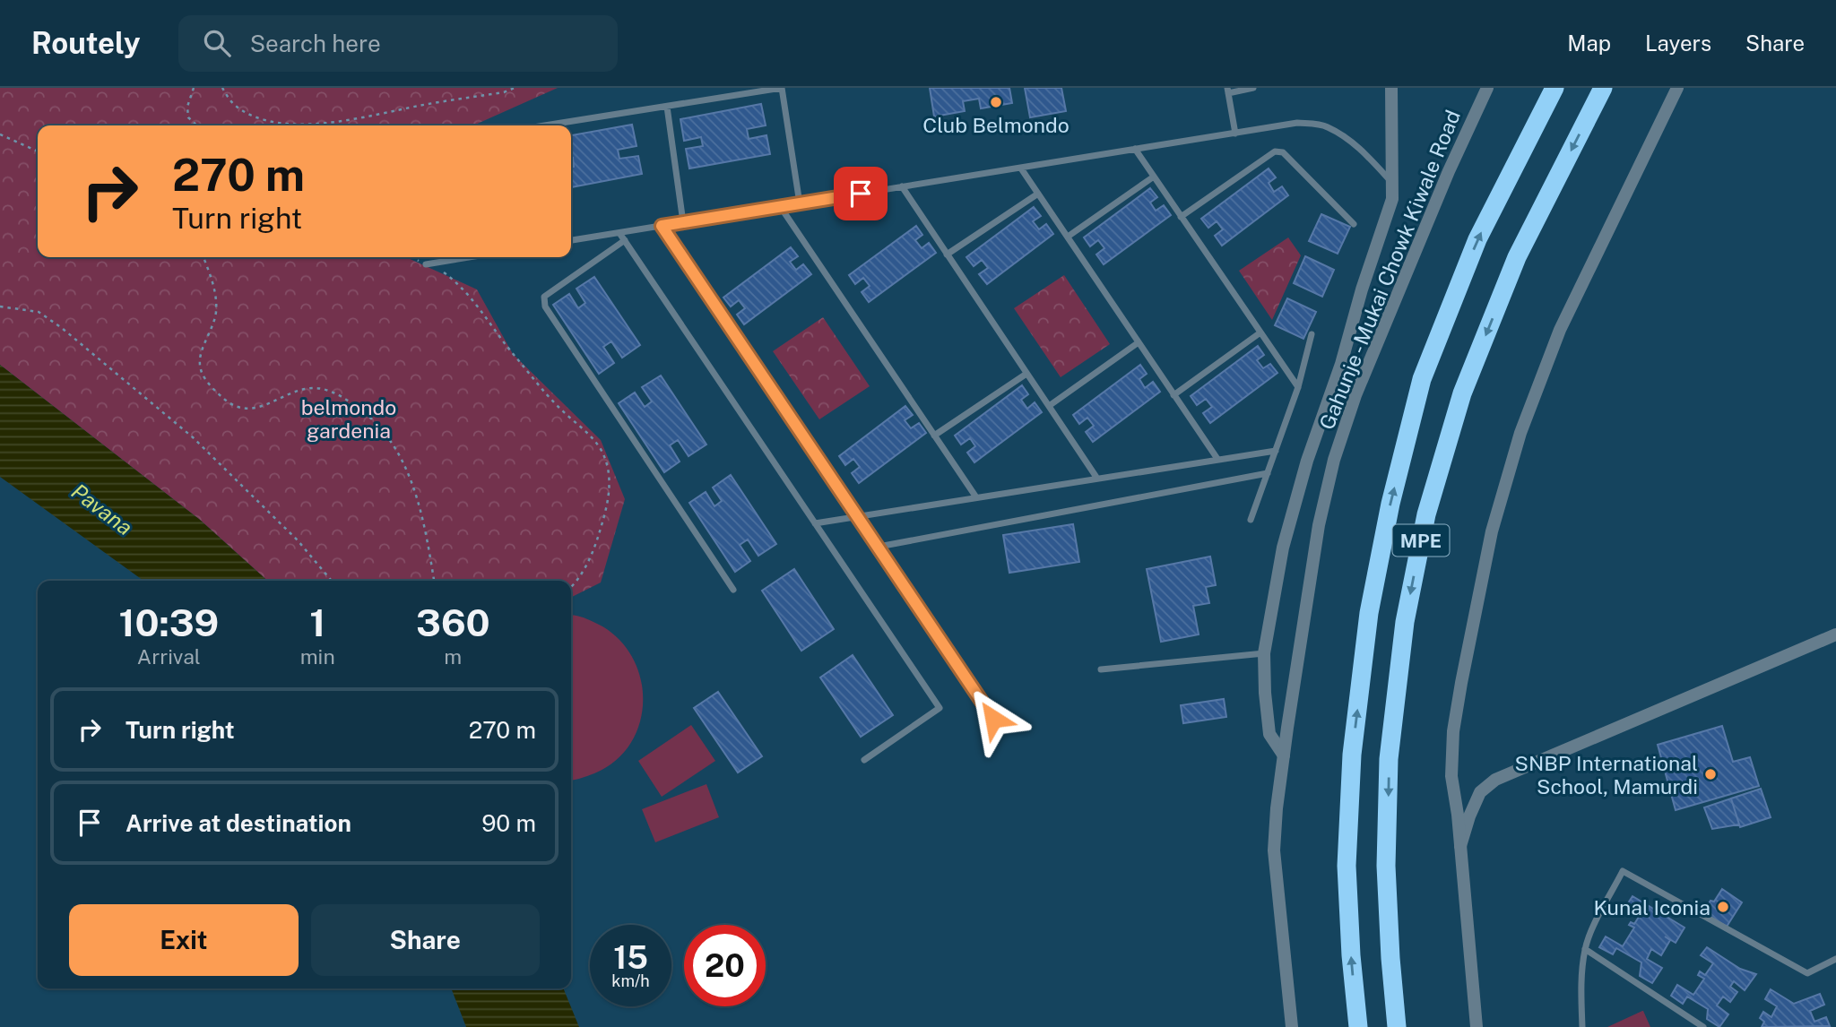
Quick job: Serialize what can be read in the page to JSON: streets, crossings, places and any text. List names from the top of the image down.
{
  "streets": {
    "highway": ["MPE"],
    "street": ["Gahunje - Mukai Chowk Kiwale Road"]
  },
  "water": ["Pavana"],
  "parks": ["belmondo gardenia"],
  "places": ["Club Belmondo", "SNBP International School, Mamurdi", "Kunal Iconia"],
  "page": {
    "header": "Routely",
    "search": "Search here",
    "nav": ["Map", "Layers", "Share"],
    "turn": ["270 m", "Turn right"],
    "eta": [
      "10:39",
      "Arrival",
      "1",
      "min",
      "360",
      "m"
    ],
    "list": [
      {
        "name": "Turn right",
        "value": "270 m"
      },
      {
        "name": "Arrive at destination",
        "value": "90 m"
      }
    ],
    "buttons": ["Exit", "Share"],
    "speed": "15 km/h",
    "limit": "20"
  }
}
